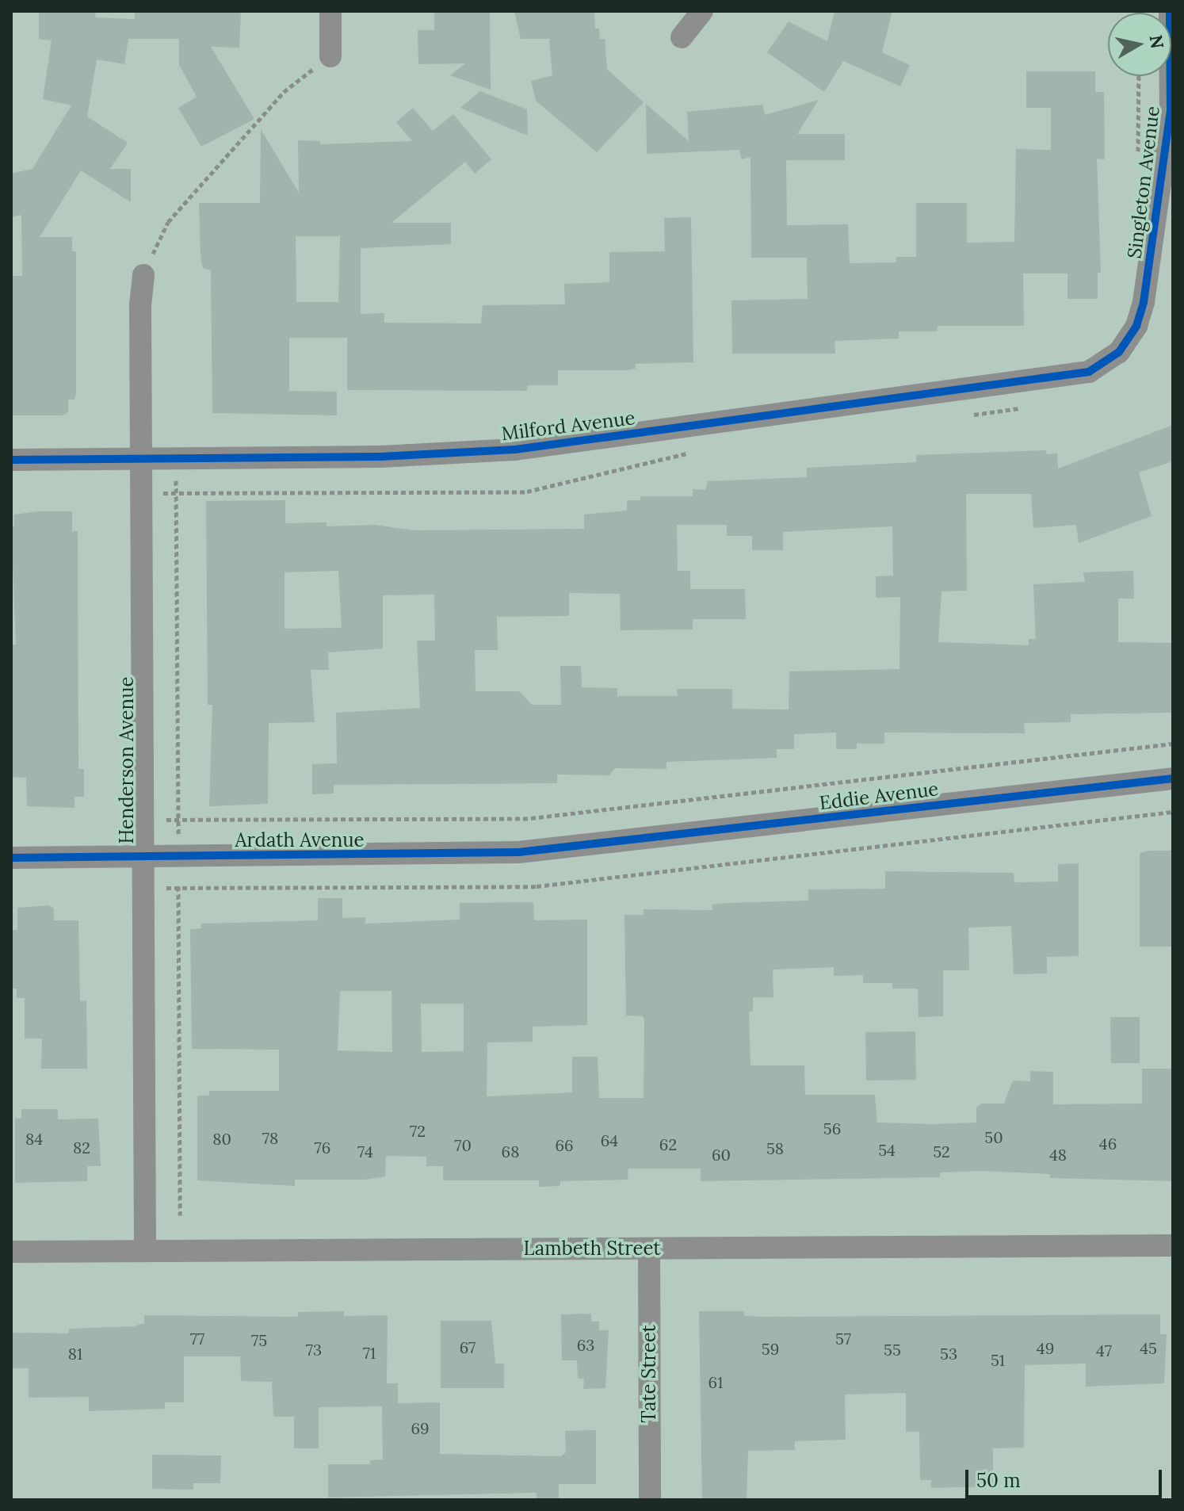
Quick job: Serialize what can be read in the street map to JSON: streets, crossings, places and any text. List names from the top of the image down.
{
  "streets": {
    "street": [
      "Singleton Avenue",
      "Milford Avenue",
      "Henderson Avenue",
      "Eddie Avenue",
      "Ardath Avenue",
      "Lambeth Street",
      "Tate Street"
    ]
  },
  "crossings": [
    ["Singleton Avenue", "Milford Avenue"],
    ["Milford Avenue", "Henderson Avenue"],
    ["Henderson Avenue", "Ardath Avenue"],
    ["Henderson Avenue", "Lambeth Street"],
    ["Eddie Avenue", "Ardath Avenue"],
    ["Lambeth Street", "Tate Street"]
  ],
  "house_numbers": [
    "56",
    "72",
    "50",
    "78",
    "84",
    "80",
    "64",
    "46",
    "62",
    "70",
    "66",
    "82",
    "76",
    "58",
    "54",
    "74",
    "68",
    "52",
    "60",
    "48",
    "77",
    "57",
    "75",
    "63",
    "67",
    "49",
    "45",
    "59",
    "73",
    "55",
    "47",
    "71",
    "81",
    "53",
    "51",
    "61",
    "69"
  ],
  "scale_bar": "50 m",
  "north": "right"
}
